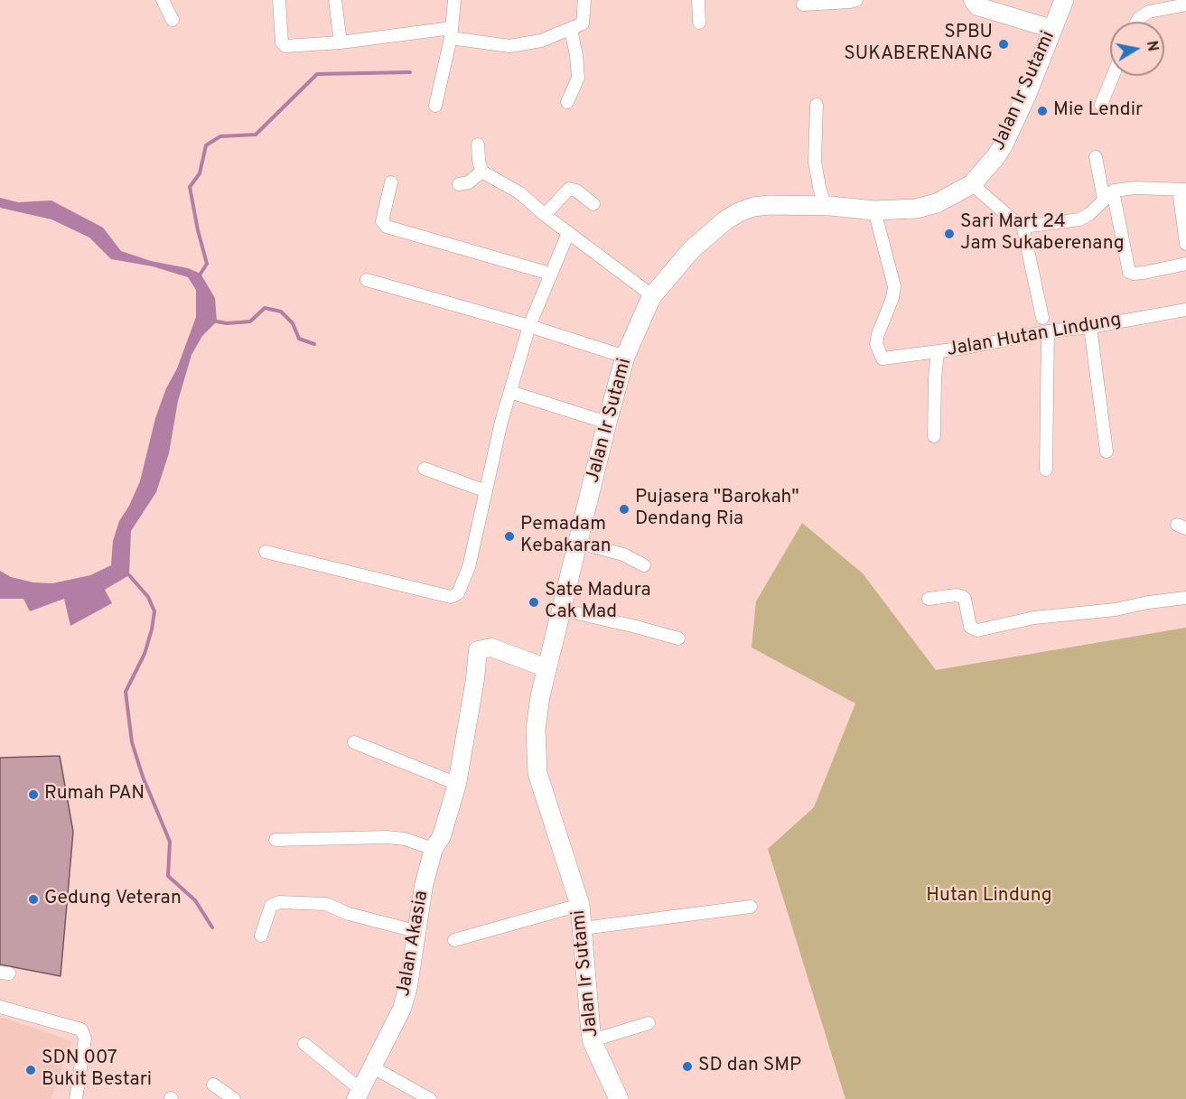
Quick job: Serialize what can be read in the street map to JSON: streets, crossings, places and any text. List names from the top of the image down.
{
  "streets": {
    "main road": ["Jalan Ir Sutami"],
    "street": ["Jalan Hutan Lindung", "Jalan Akasia"]
  },
  "crossings": [
    ["Jalan Ir Sutami", "Jalan Hutan Lindung"],
    ["Jalan Ir Sutami", "Jalan Akasia"]
  ],
  "parks": ["Hutan Lindung"],
  "places": [
    "SPBU SUKABERENANG",
    "Mie Lendir",
    "Sari Mart 24 Jam Sukaberenang",
    "Pujasera \"Barokah\" Dendang Ria",
    "Pemadam Kebakaran",
    "Sate Madura Cak Mad",
    "Rumah PAN",
    "Gedung Veteran",
    "SD dan SMP",
    "SDN 007 Bukit Bestari"
  ],
  "north": "right"
}
